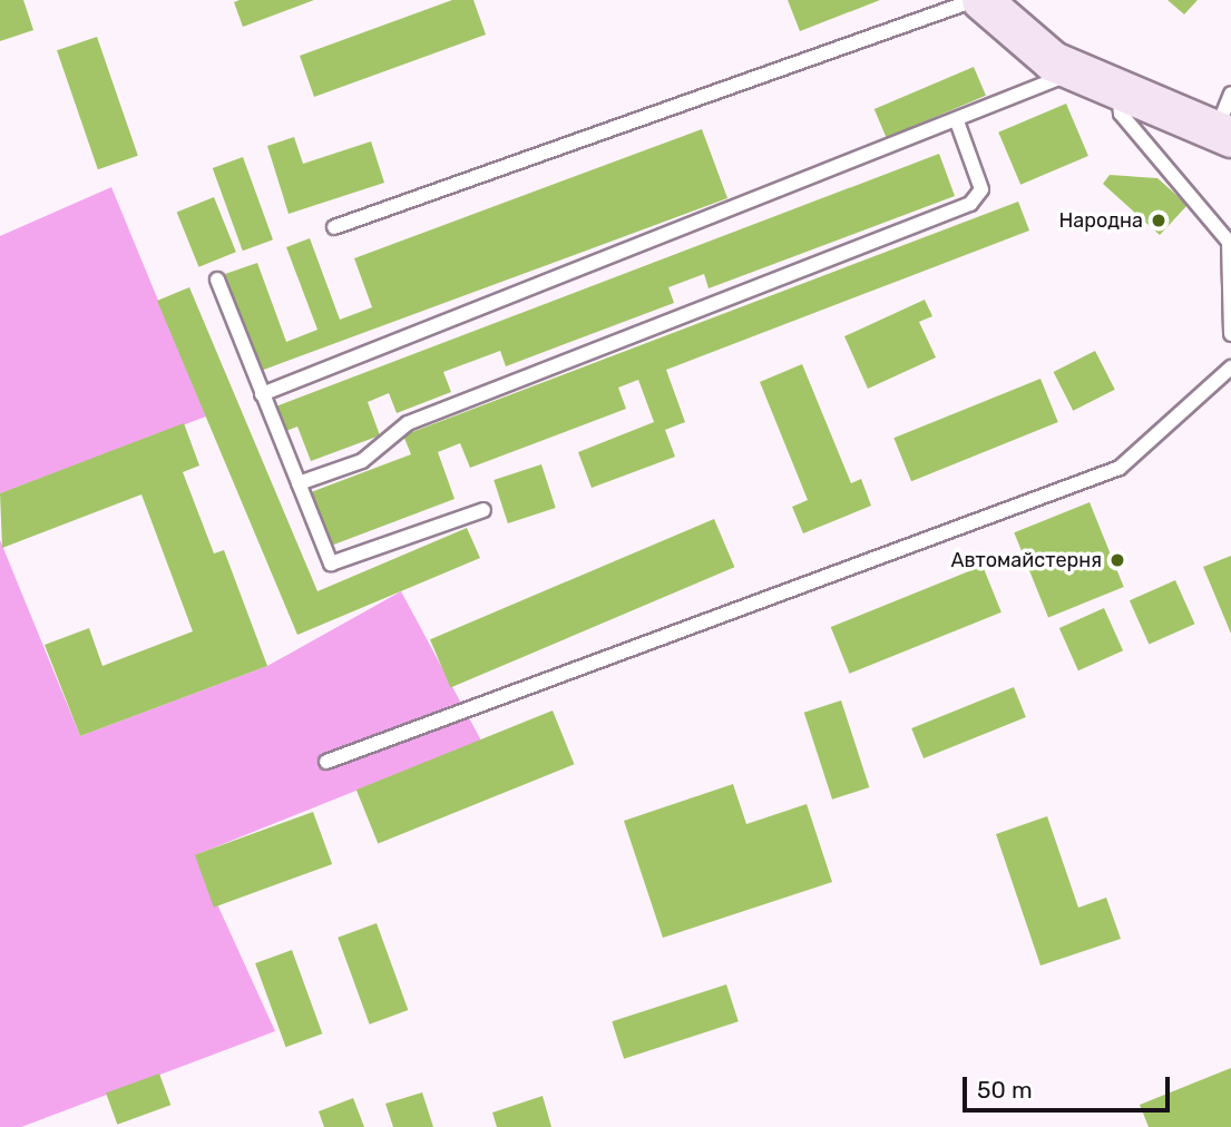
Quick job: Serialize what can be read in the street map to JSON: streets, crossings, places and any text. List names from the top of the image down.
{
  "places": ["Народна", "Автомайстерня"],
  "scale_bar": "50 m"
}
